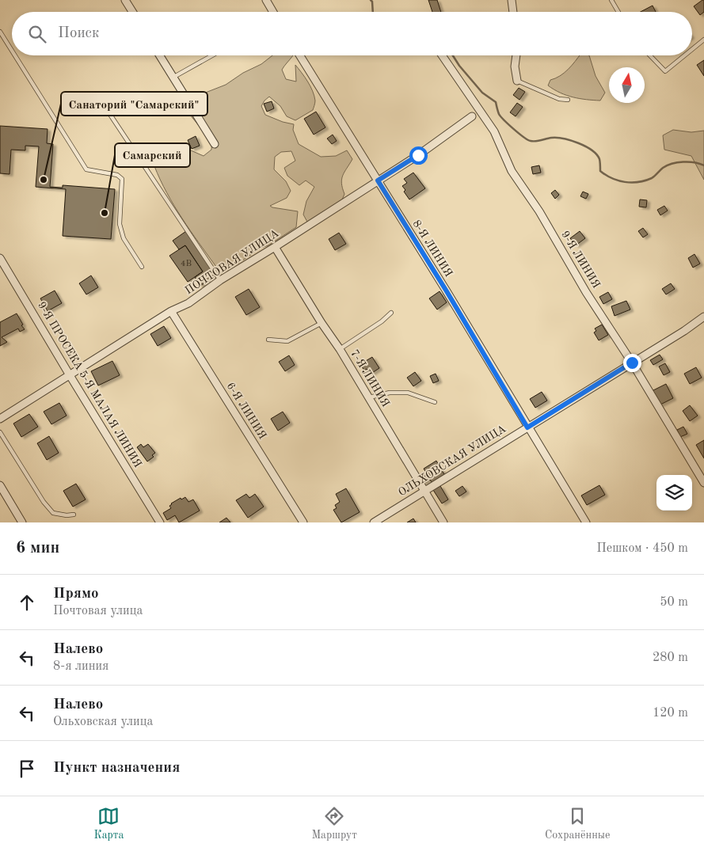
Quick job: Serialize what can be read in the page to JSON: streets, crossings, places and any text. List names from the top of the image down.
{
  "streets": {
    "street": [
      "8-Я ЛИНИЯ",
      "9-Я ЛИНИЯ",
      "ПОЧТОВАЯ УЛИЦА",
      "7-Я ЛИНИЯ",
      "9-Я ПРОСЕКА 5-Я МАЛАЯ ЛИНИЯ",
      "6-Я ЛИНИЯ",
      "ОЛЬХОВСКАЯ УЛИЦА"
    ]
  },
  "crossings": [
    ["8-Я ЛИНИЯ", "ПОЧТОВАЯ УЛИЦА"],
    ["8-Я ЛИНИЯ", "ОЛЬХОВСКАЯ УЛИЦА"],
    ["9-Я ЛИНИЯ", "ОЛЬХОВСКАЯ УЛИЦА"],
    ["ПОЧТОВАЯ УЛИЦА", "7-Я ЛИНИЯ"],
    ["ПОЧТОВАЯ УЛИЦА", "9-Я ПРОСЕКА 5-Я МАЛАЯ ЛИНИЯ"],
    ["ПОЧТОВАЯ УЛИЦА", "6-Я ЛИНИЯ"],
    ["7-Я ЛИНИЯ", "ОЛЬХОВСКАЯ УЛИЦА"]
  ],
  "places": ["Санаторий \"Самарский\"", "Самарский"],
  "house_numbers": ["4В"],
  "north": "top",
  "page": {
    "search": "Поиск",
    "heading": ["6 мин", "Пешком · 450 m"],
    "list": [
      ["Прямо", "Почтовая улица", "50 m"],
      ["Налево", "8-я линия", "280 m"],
      ["Налево", "Ольховская улица", "120 m"],
      "Пункт назначения"
    ],
    "nav": ["Карта", "Маршрут", "Сохранённые"]
  }
}
